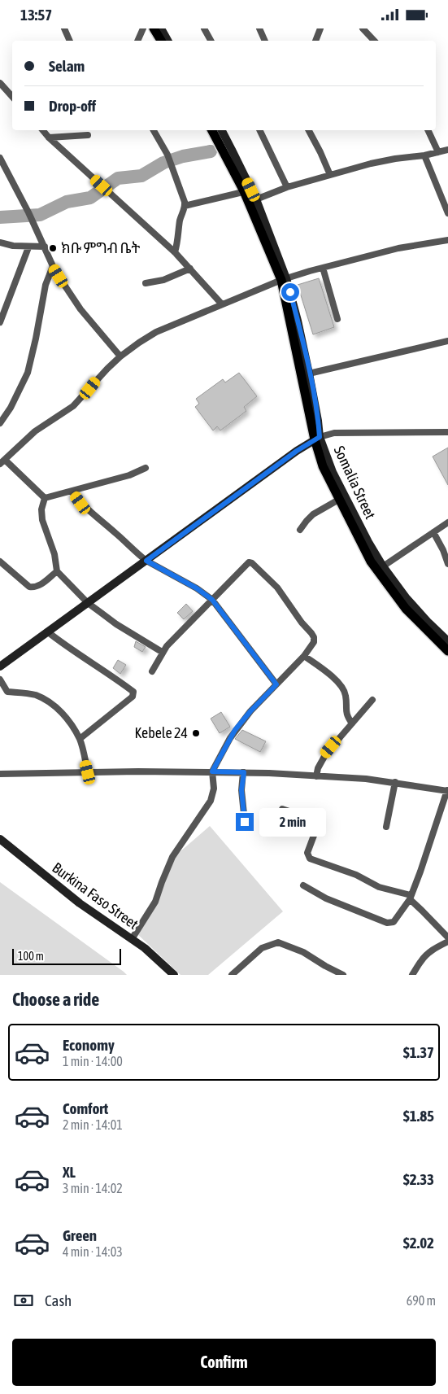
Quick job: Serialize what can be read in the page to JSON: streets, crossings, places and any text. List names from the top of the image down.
{
  "streets": {
    "main road": ["Somalia Street", "Burkina Faso Street"]
  },
  "places": ["ክቡ ምግብ ቤት", "Kebele 24"],
  "scale_bar": "100 m",
  "page": {
    "status": "13:57",
    "banner": ["Selam", "Drop-off"],
    "bubble": "2 min",
    "scale": "100 m",
    "heading": "Choose a ride",
    "list": [
      {
        "name": "Economy",
        "note": "1 min · 14:00",
        "value": "$1.37"
      },
      {
        "name": "Comfort",
        "note": "2 min · 14:01",
        "value": "$1.85"
      },
      {
        "name": "XL",
        "note": "3 min · 14:02",
        "value": "$2.33"
      },
      {
        "name": "Green",
        "note": "4 min · 14:03",
        "value": "$2.02"
      }
    ],
    "pay": ["Cash", "690 m"],
    "buttons": "Confirm"
  }
}
